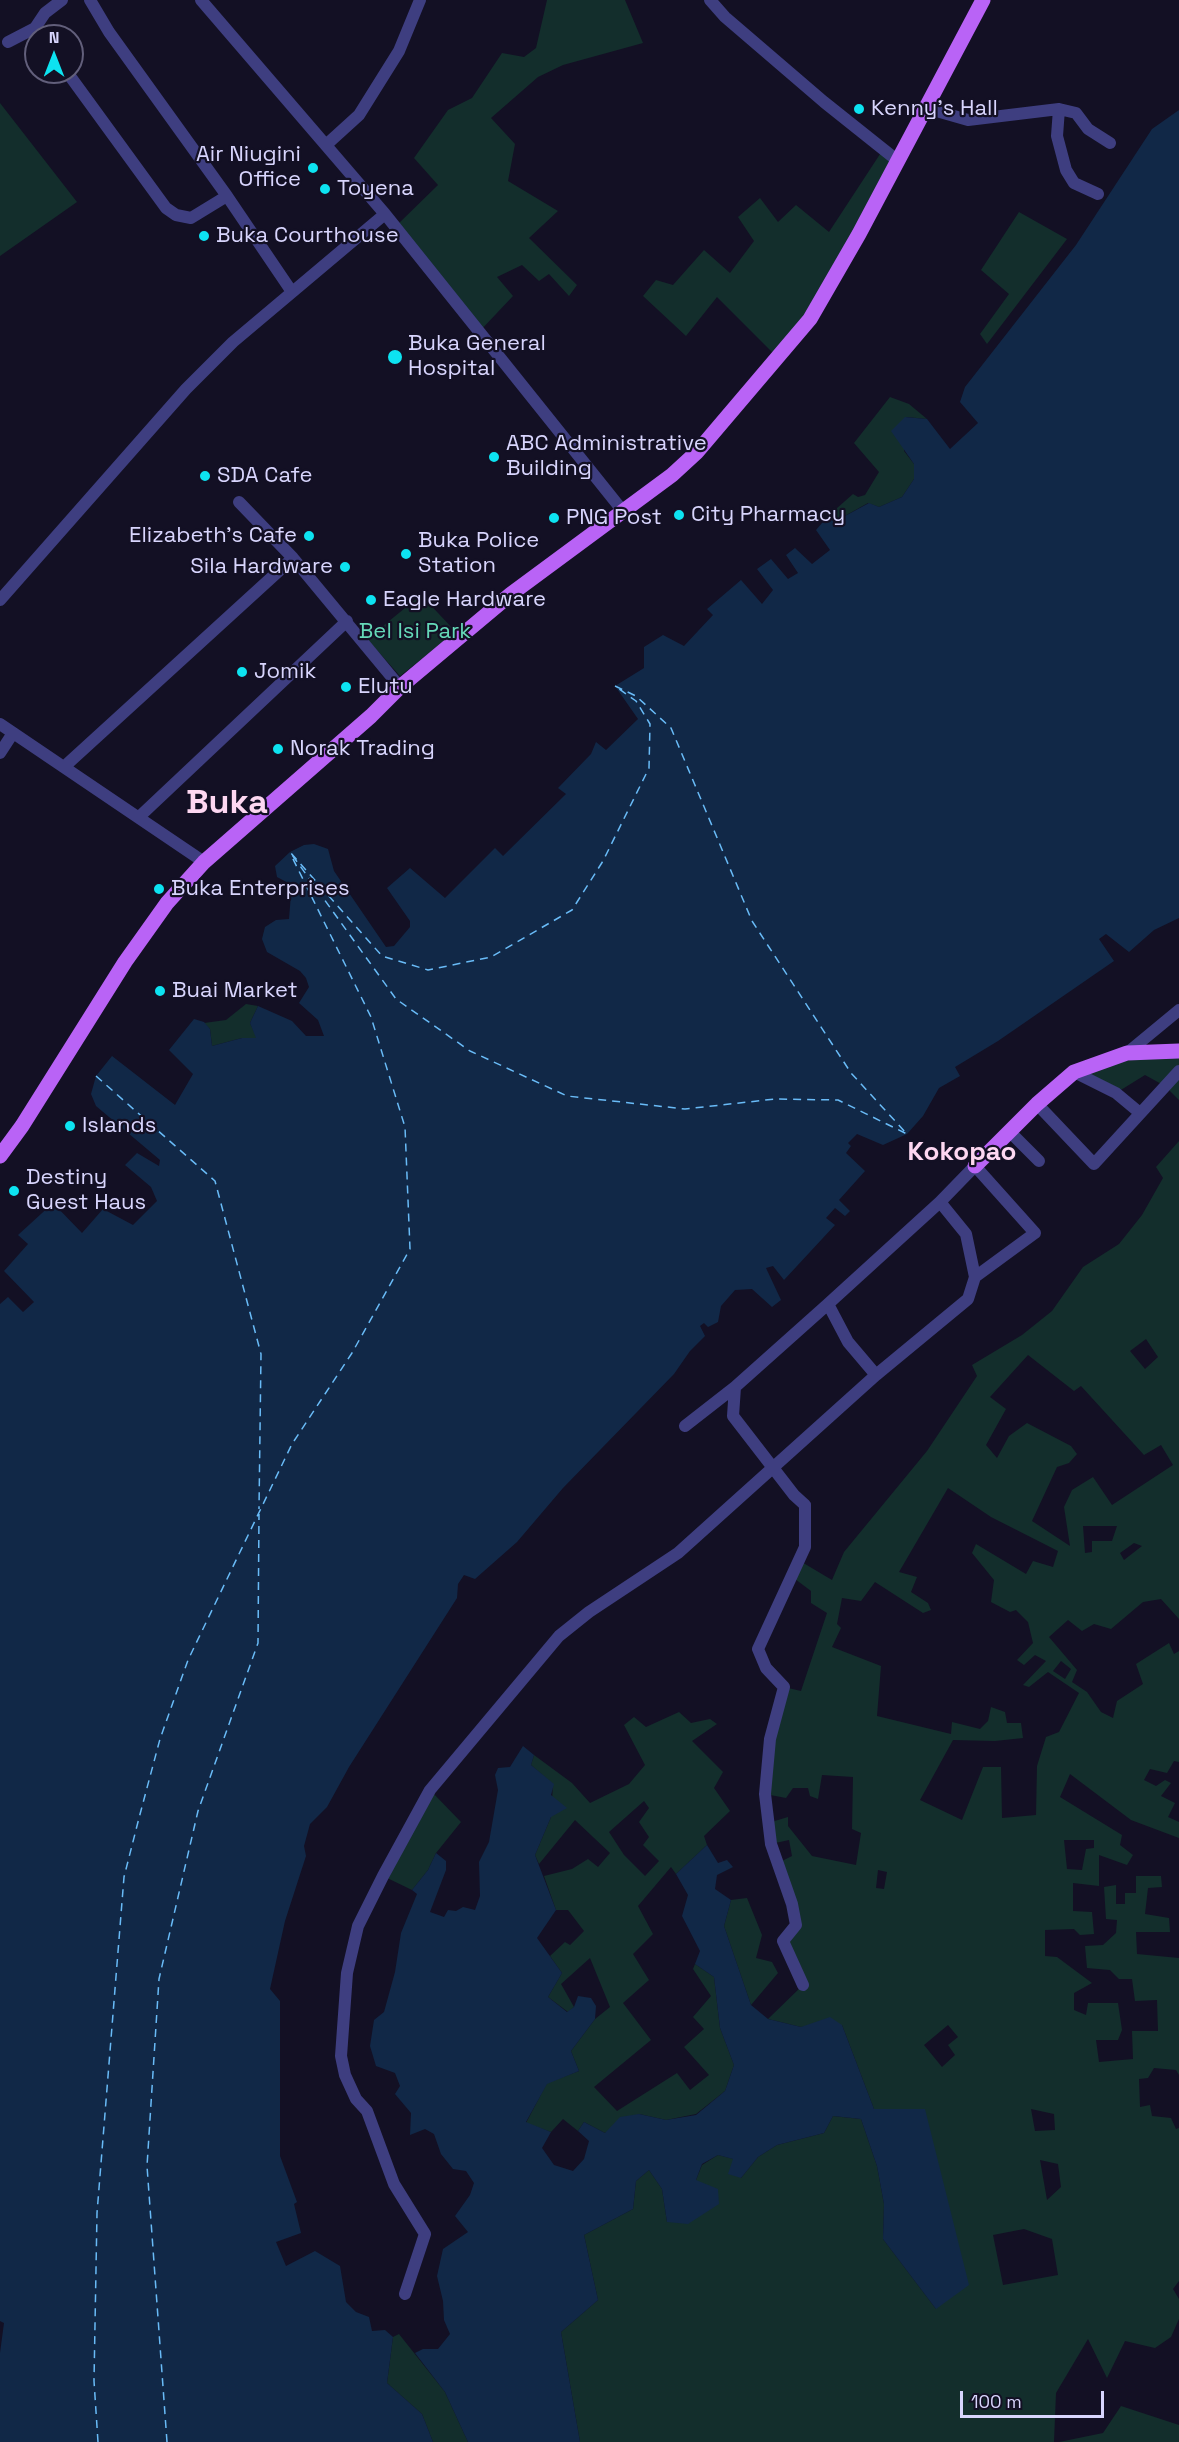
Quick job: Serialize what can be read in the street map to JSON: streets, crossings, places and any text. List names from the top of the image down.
{
  "districts": ["Buka", "Kokopao"],
  "parks": ["Bel Isi Park"],
  "places": [
    "Kenny's Hall",
    "Air Niugini Office",
    "Toyena",
    "Buka Courthouse",
    "Buka General Hospital",
    "ABC Administrative Building",
    "SDA Cafe",
    "City Pharmacy",
    "PNG Post",
    "Elizabeth's Cafe",
    "Buka Police Station",
    "Sila Hardware",
    "Eagle Hardware",
    "Jomik",
    "Elutu",
    "Norak Trading",
    "Buka Enterprises",
    "Buai Market",
    "Islands",
    "Destiny Guest Haus"
  ],
  "scale_bar": "100 m",
  "north": "top"
}
